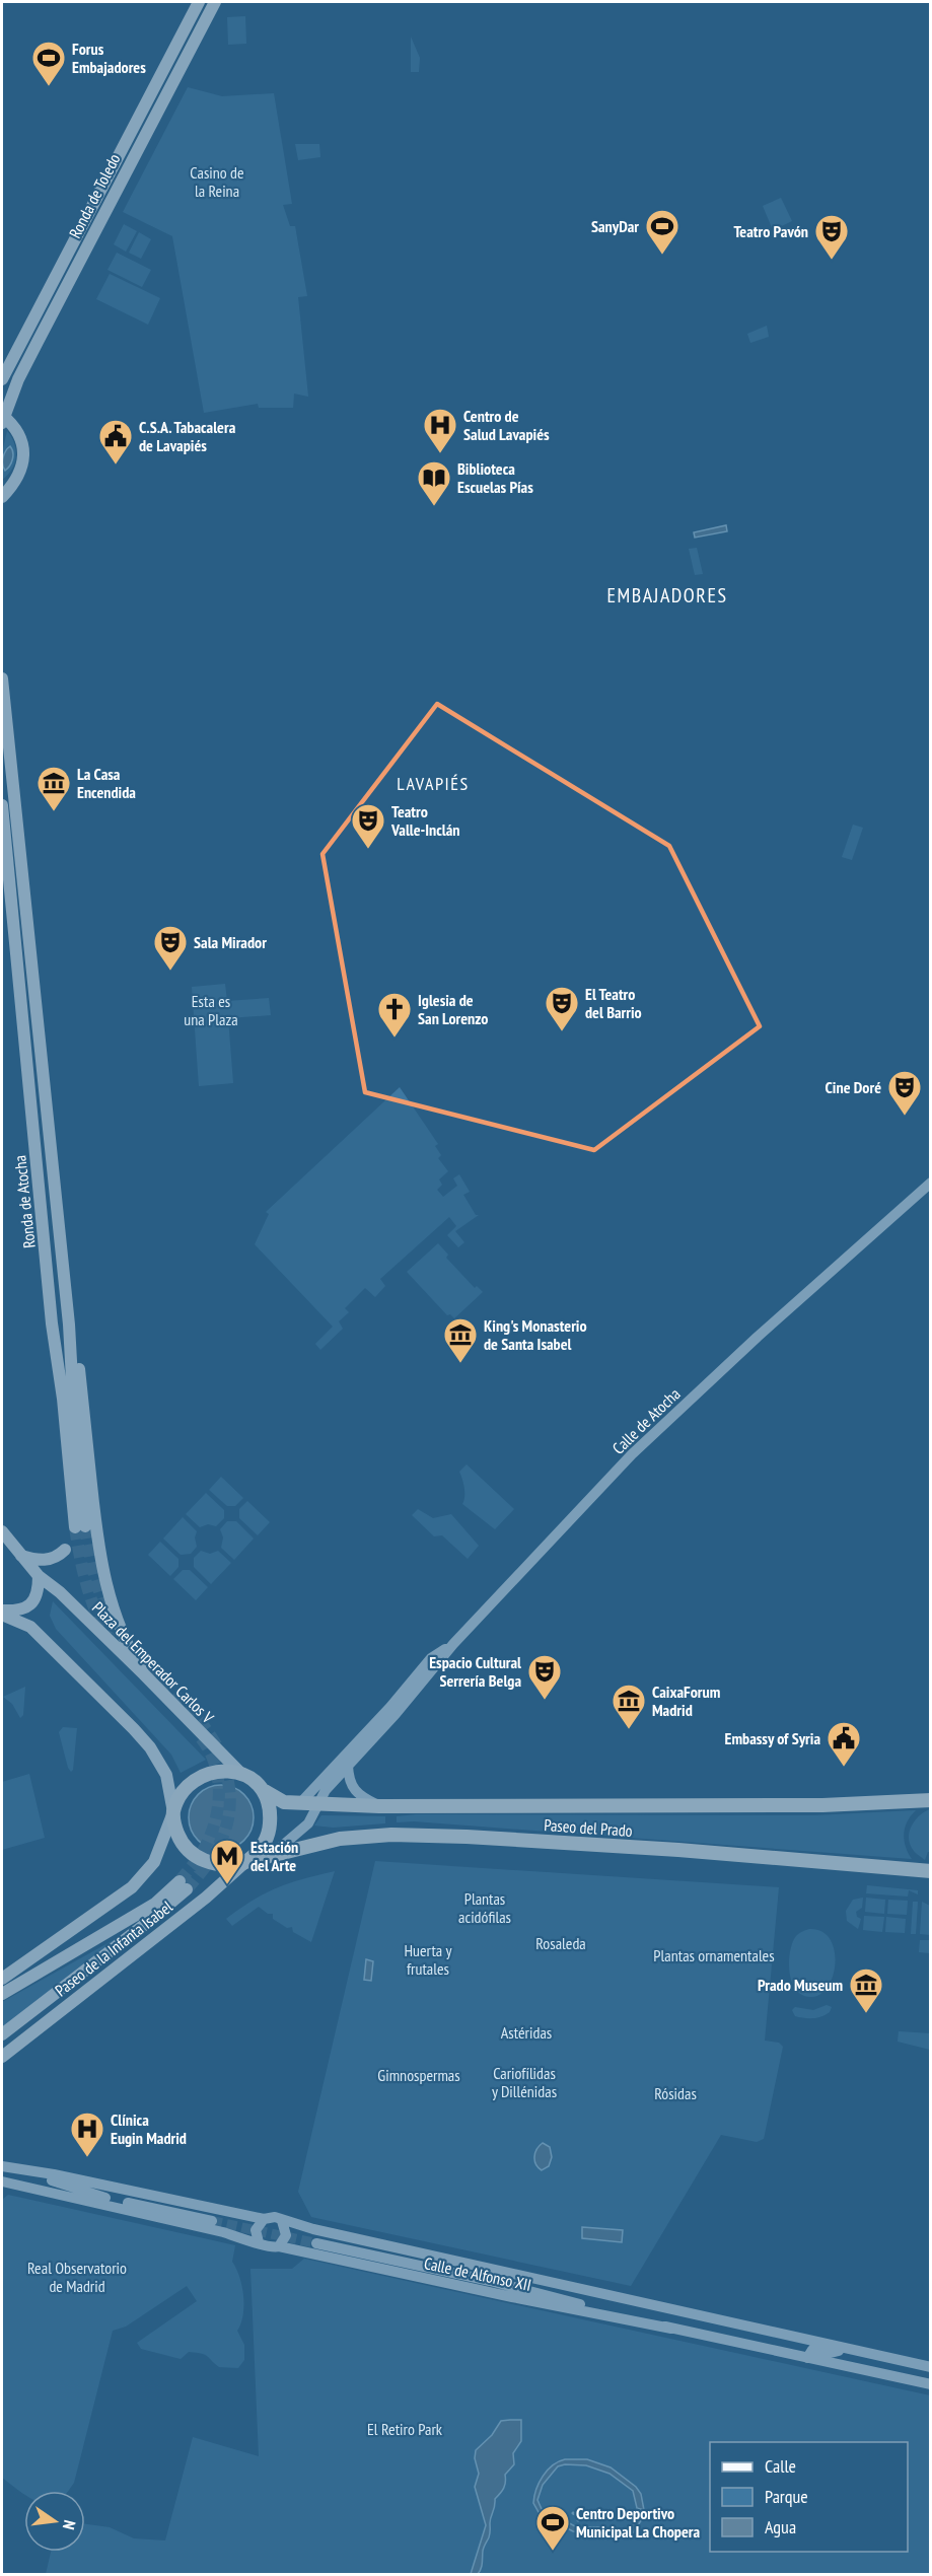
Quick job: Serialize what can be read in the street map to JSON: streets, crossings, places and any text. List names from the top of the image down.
{
  "streets": {
    "highway": ["Plaza del Emperador Carlos V", "Paseo del Prado"],
    "main road": ["Ronda de Toledo", "Ronda de Atocha", "Paseo de la Infanta Isabel"],
    "street": ["Calle de Atocha", "Calle de Alfonso XII"]
  },
  "crossings": [
    ["Ronda de Atocha", "Plaza del Emperador Carlos V"],
    ["Calle de Atocha", "Paseo del Prado"],
    ["Plaza del Emperador Carlos V", "Paseo del Prado"],
    ["Plaza del Emperador Carlos V", "Paseo de la Infanta Isabel"],
    ["Paseo del Prado", "Paseo de la Infanta Isabel"]
  ],
  "districts": ["EMBAJADORES", "LAVAPIÉS"],
  "parks": [
    "Casino de la Reina",
    "Esta es una Plaza",
    "Plantas acidófilas",
    "Rosaleda",
    "Huerta y frutales",
    "Plantas ornamentales",
    "Astéridas",
    "Cariofílidas y Dillénidas",
    "Gimnospermas",
    "Rósidas",
    "Real Observatorio de Madrid",
    "El Retiro Park"
  ],
  "places": {
    "sports": ["Forus Embajadores", "SanyDar", "Centro Deportivo Municipal La Chopera"],
    "theatre": [
      "Teatro Pavón",
      "Teatro Valle-Inclán",
      "Sala Mirador",
      "El Teatro del Barrio",
      "Cine Doré",
      "Espacio Cultural Serrería Belga"
    ],
    "hospital": ["Centro de Salud Lavapiés", "Clínica Eugin Madrid"],
    "public building": ["C.S.A. Tabacalera de Lavapiés", "Embassy of Syria"],
    "library": ["Biblioteca Escuelas Pías"],
    "museum": [
      "La Casa Encendida",
      "King's Monasterio de Santa Isabel",
      "CaixaForum Madrid",
      "Prado Museum"
    ],
    "church": ["Iglesia de San Lorenzo"],
    "metro station": ["Estación del Arte"]
  },
  "legend": ["Calle", "Parque", "Agua"],
  "north": "right"
}
